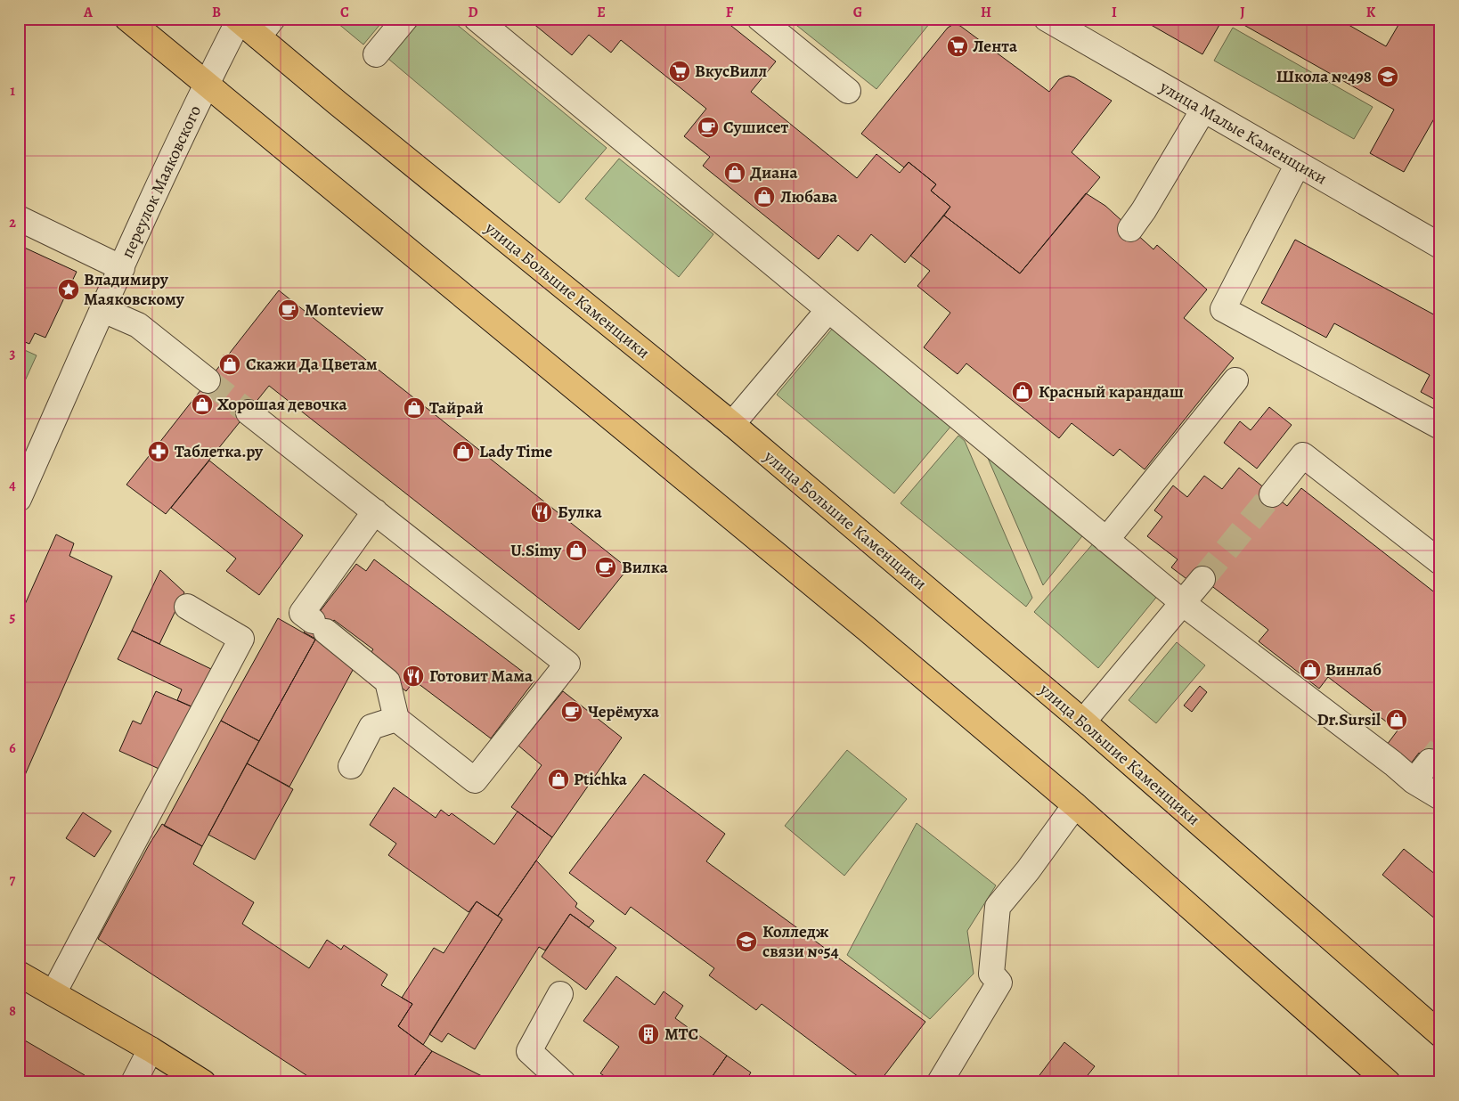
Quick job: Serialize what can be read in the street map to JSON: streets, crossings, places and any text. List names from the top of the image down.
{
  "streets": {
    "main road": ["улица Большие Каменщики"],
    "street": ["улица Малые Каменщики", "переулок Маяковского"]
  },
  "crossings": [
    ["переулок Маяковского", "улица Большие Каменщики"]
  ],
  "places": {
    "supermarket": ["Лента", "ВкусВилл"],
    "school or university": ["Школа №498", "Колледж связи №54"],
    "cafe": [
      "Сушисет",
      "Monteview",
      "Вилка",
      "Черёмуха"
    ],
    "shop": [
      "Диана",
      "Любава",
      "Скажи Да Цветам",
      "Красный карандаш",
      "Хорошая девочка",
      "Тайрай",
      "Lady Time",
      "U.Simy",
      "Винлаб",
      "Dr.Sursil",
      "Ptichka"
    ],
    "place": ["Владимиру Маяковскому"],
    "pharmacy": ["Таблетка.ру"],
    "restaurant": ["Булка", "Готовит Мама"],
    "building": ["МТС"]
  },
  "grid": {
    "columns": [
      "A",
      "B",
      "C",
      "D",
      "E",
      "F",
      "G",
      "H",
      "I",
      "J",
      "K"
    ],
    "rows": [
      "1",
      "2",
      "3",
      "4",
      "5",
      "6",
      "7",
      "8"
    ]
  }
}
